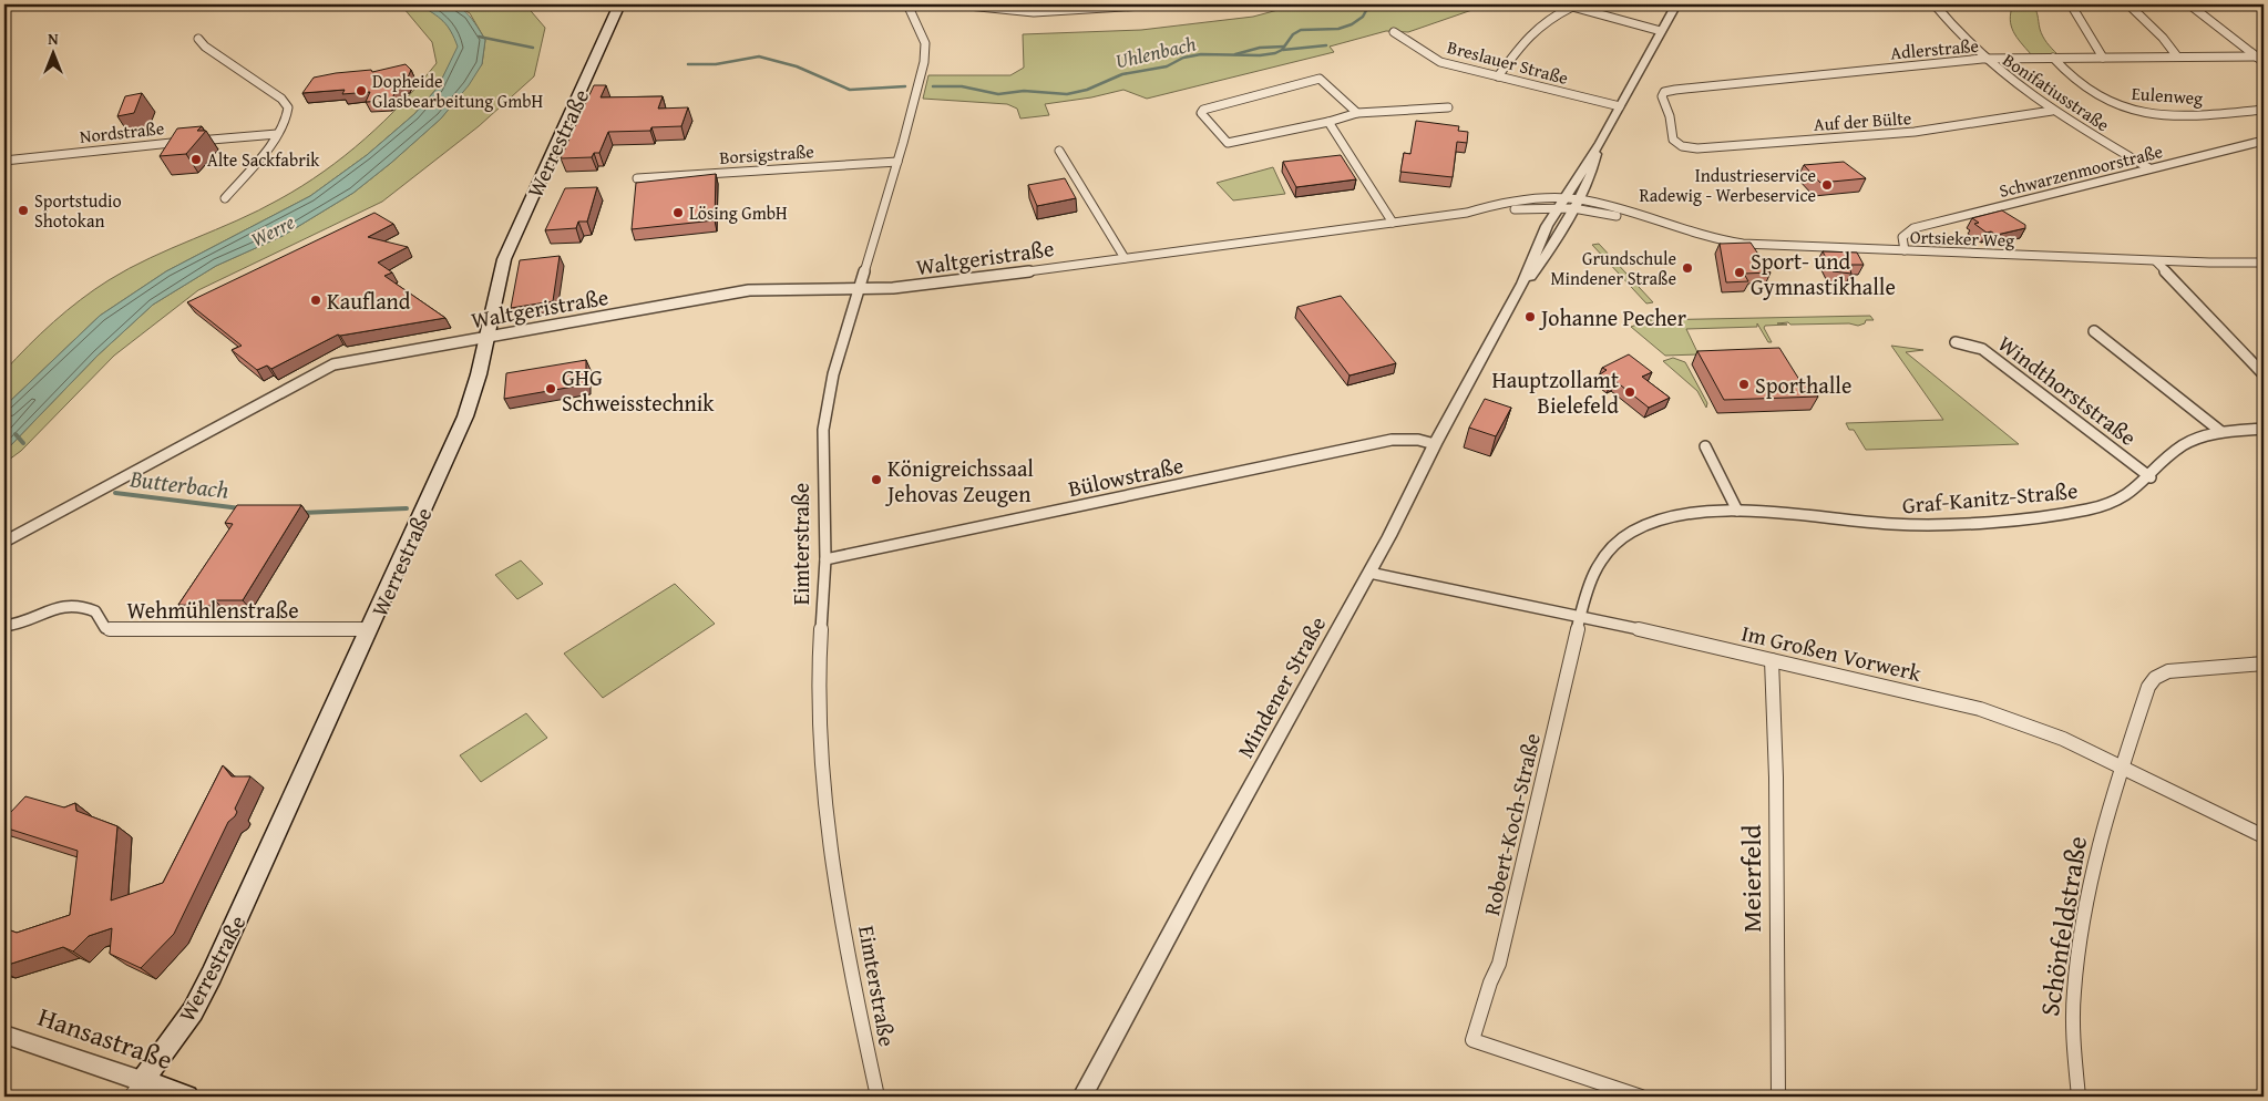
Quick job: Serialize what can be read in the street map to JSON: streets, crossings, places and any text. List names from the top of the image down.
{
  "streets": {
    "main road": ["Werrestraße", "Hansastraße"],
    "street": [
      "Adlerstraße",
      "Breslauer Straße",
      "Bonifatiusstraße",
      "Eulenweg",
      "Auf der Bülte",
      "Nordstraße",
      "Borsigstraße",
      "Schwarzenmoorstraße",
      "Ortsieker Weg",
      "Waltgeristraße",
      "Windthorststraße",
      "Bülowstraße",
      "Graf-Kanitz-Straße",
      "Eimterstraße",
      "Wehmühlenstraße",
      "Im Großen Vorwerk",
      "Mindener Straße",
      "Robert-Koch-Straße",
      "Meierfeld",
      "Schönfeldstraße"
    ]
  },
  "crossings": [
    ["Adlerstraße", "Bonifatiusstraße"],
    ["Adlerstraße", "Eulenweg"],
    ["Adlerstraße", "Auf der Bülte"],
    ["Breslauer Straße", "Mindener Straße"],
    ["Bonifatiusstraße", "Auf der Bülte"],
    ["Bonifatiusstraße", "Schwarzenmoorstraße"],
    ["Werrestraße", "Waltgeristraße"],
    ["Werrestraße", "Wehmühlenstraße"],
    ["Werrestraße", "Hansastraße"],
    ["Borsigstraße", "Eimterstraße"],
    ["Ortsieker Weg", "Waltgeristraße"],
    ["Ortsieker Weg", "Mindener Straße"],
    ["Waltgeristraße", "Eimterstraße"],
    ["Waltgeristraße", "Mindener Straße"],
    ["Windthorststraße", "Graf-Kanitz-Straße"],
    ["Bülowstraße", "Eimterstraße"],
    ["Bülowstraße", "Mindener Straße"],
    ["Graf-Kanitz-Straße", "Im Großen Vorwerk"],
    ["Graf-Kanitz-Straße", "Robert-Koch-Straße"],
    ["Im Großen Vorwerk", "Mindener Straße"],
    ["Im Großen Vorwerk", "Robert-Koch-Straße"],
    ["Im Großen Vorwerk", "Meierfeld"],
    ["Im Großen Vorwerk", "Schönfeldstraße"]
  ],
  "water": ["Uhlenbach", "Werre", "Butterbach"],
  "places": [
    "Dopheide Glasbearbeitung GmbH",
    "Alte Sackfabrik",
    "Industrieservice Radewig - Werbeservice",
    "Sportstudio Shotokan",
    "Lösing GmbH",
    "Grundschule Mindener Straße",
    "Sport- und Gymnastikhalle",
    "Kaufland",
    "Johanne Pecher",
    "Sporthalle",
    "GHG Schweisstechnik",
    "Hauptzollamt Bielefeld",
    "Königreichssaal Jehovas Zeugen"
  ],
  "north": "top"
}
